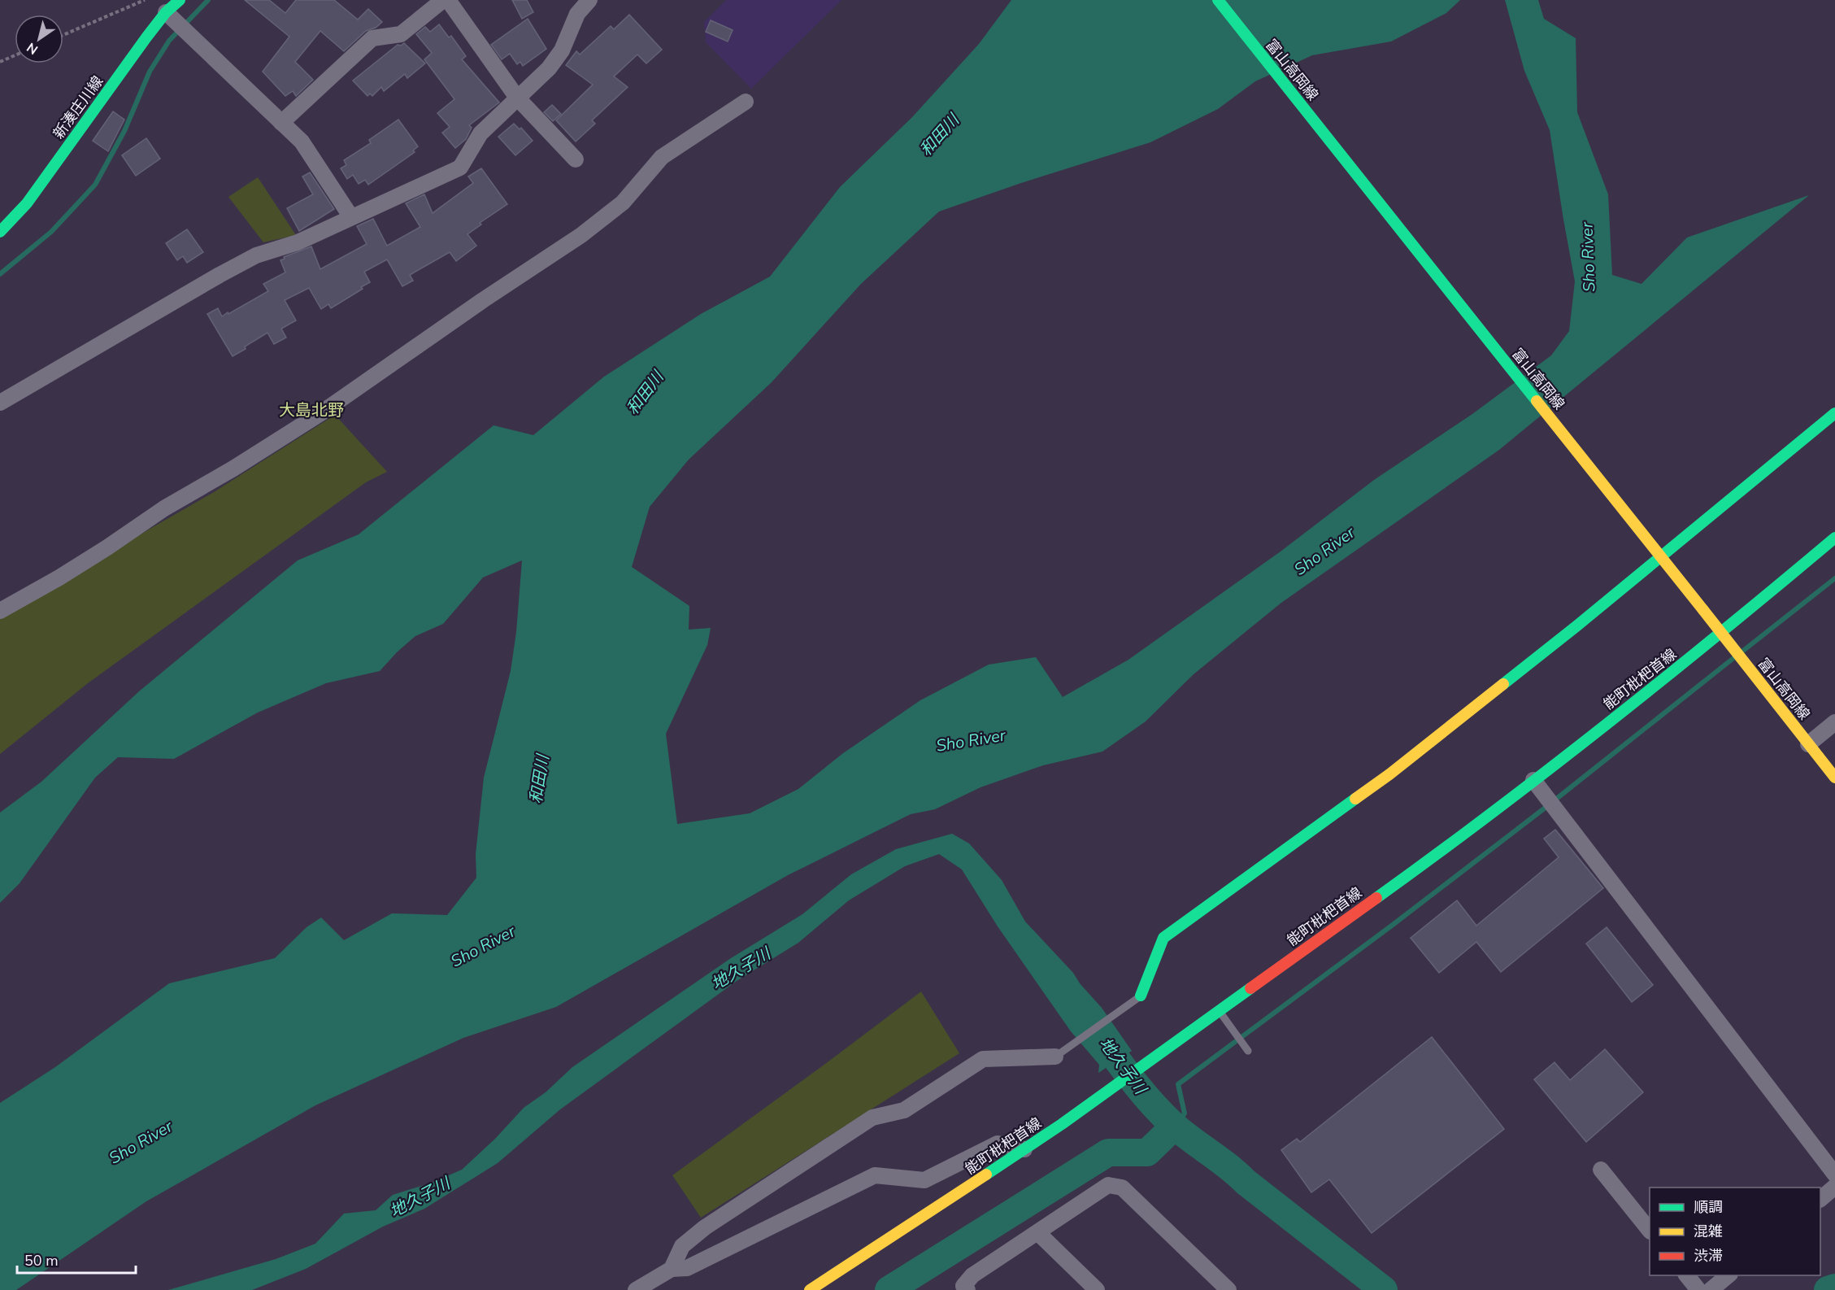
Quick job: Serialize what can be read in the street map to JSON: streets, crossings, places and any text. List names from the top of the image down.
{
  "streets": {
    "main road": ["富山高岡線", "新湊庄川線", "能町枇杷首線"]
  },
  "crossings": [
    ["富山高岡線", "能町枇杷首線"]
  ],
  "districts": ["大島北野"],
  "water": ["和田川", "Sho River", "地久子川"],
  "legend": ["順調", "混雑", "渋滞"],
  "scale_bar": "50 m",
  "north": "bottom left"
}
